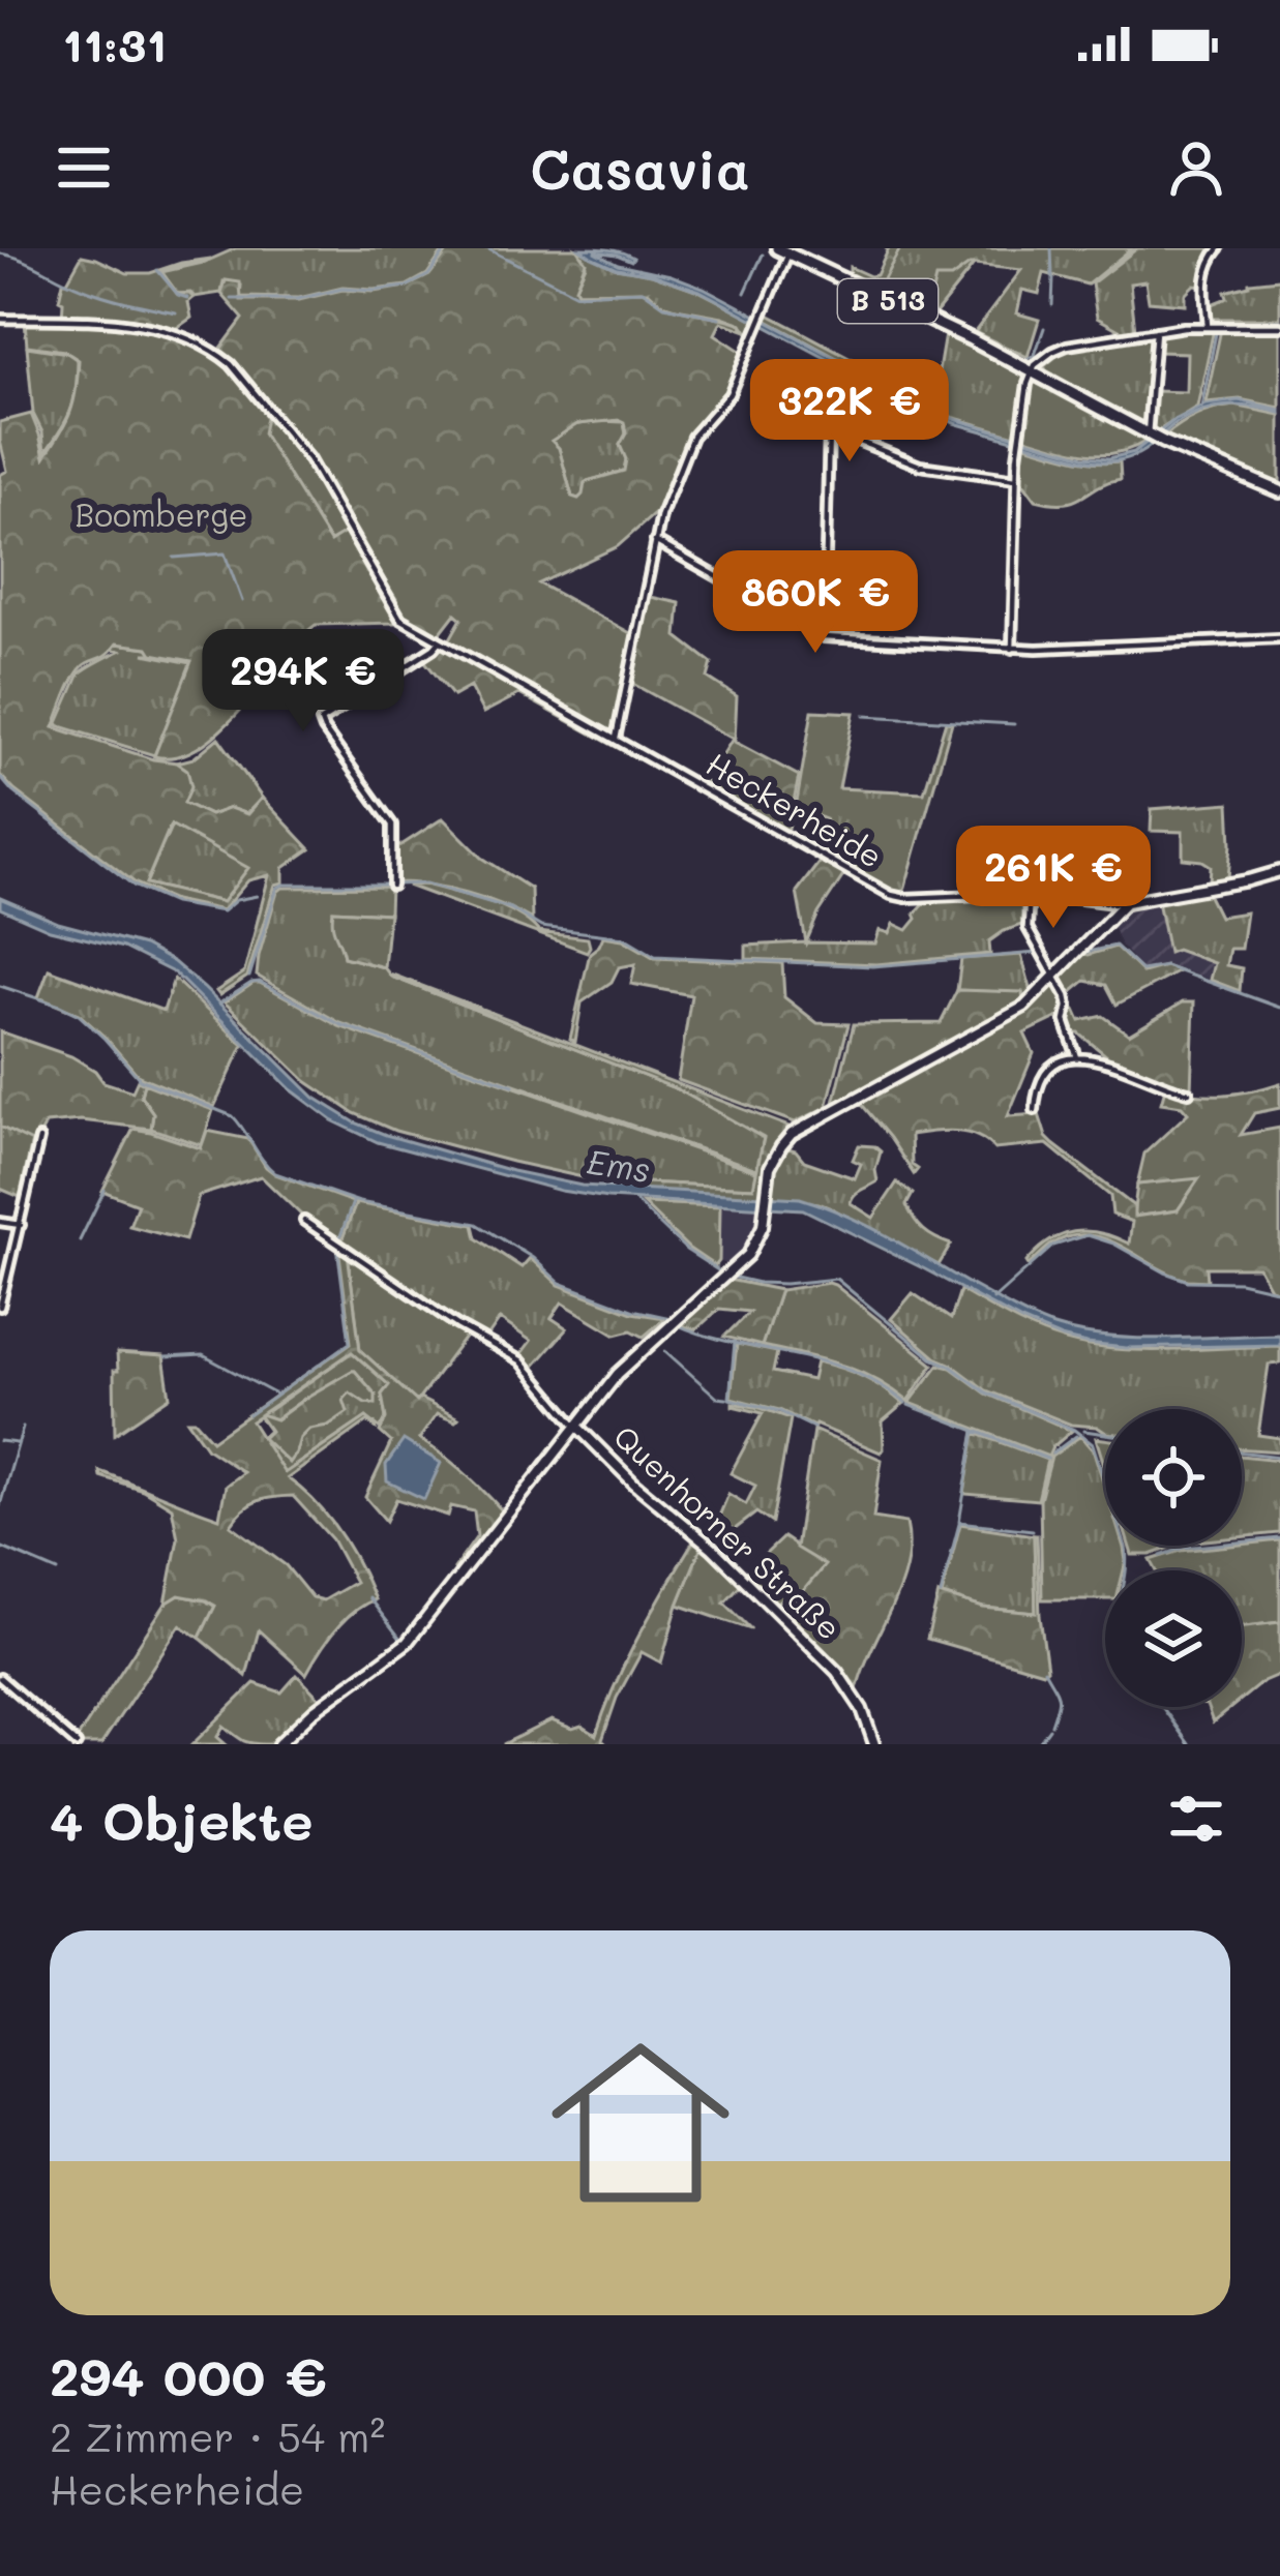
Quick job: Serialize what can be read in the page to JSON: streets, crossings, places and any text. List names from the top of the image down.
{
  "streets": {
    "main road": ["B 513", "Heckerheide", "Quenhorner Straße"]
  },
  "water": ["Ems"],
  "parks": ["Boomberge"],
  "page": {
    "status": "11:31",
    "header": "Casavia",
    "price": [
      "322K €",
      "860K €",
      "294K €",
      "261K €"
    ],
    "heading": "4 Objekte",
    "list": [
      {
        "name": "294 000 €",
        "note": "2 Zimmer · 54 m² · Heckerheide"
      }
    ]
  }
}
